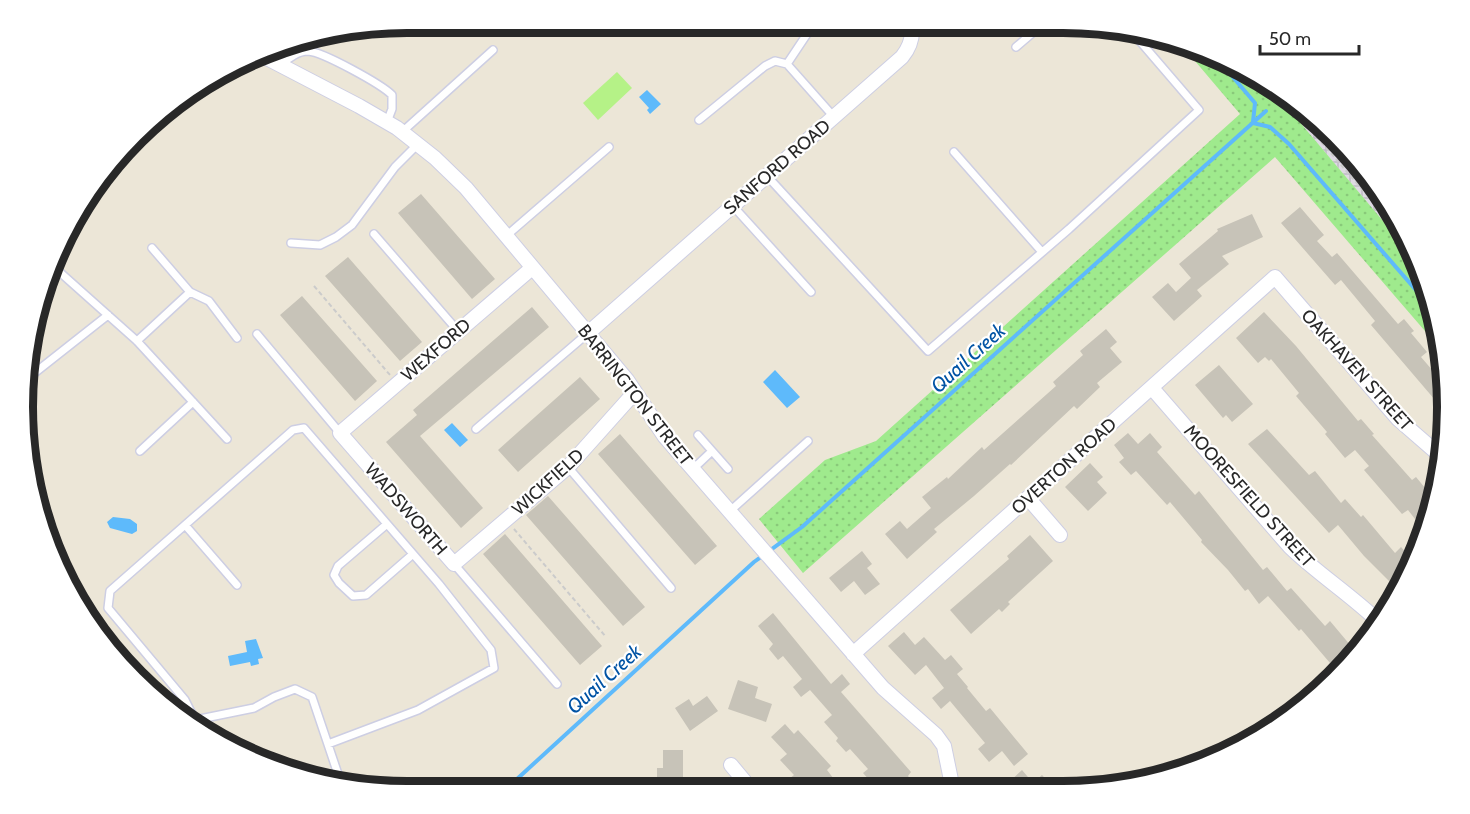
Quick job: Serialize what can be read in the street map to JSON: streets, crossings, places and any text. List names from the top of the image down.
{
  "streets": {
    "street": [
      "SANFORD ROAD",
      "WEXFORD",
      "OAKHAVEN STREET",
      "BARRINGTON STREET",
      "OVERTON ROAD",
      "WICKFIELD",
      "MOORESFIELD STREET",
      "WADSWORTH"
    ]
  },
  "crossings": [
    ["SANFORD ROAD", "BARRINGTON STREET"],
    ["WEXFORD", "BARRINGTON STREET"],
    ["WEXFORD", "WADSWORTH"],
    ["OAKHAVEN STREET", "OVERTON ROAD"],
    ["BARRINGTON STREET", "OVERTON ROAD"],
    ["BARRINGTON STREET", "WICKFIELD"],
    ["OVERTON ROAD", "MOORESFIELD STREET"],
    ["WICKFIELD", "WADSWORTH"]
  ],
  "water": ["Quail Creek"],
  "scale_bar": "50 m"
}
